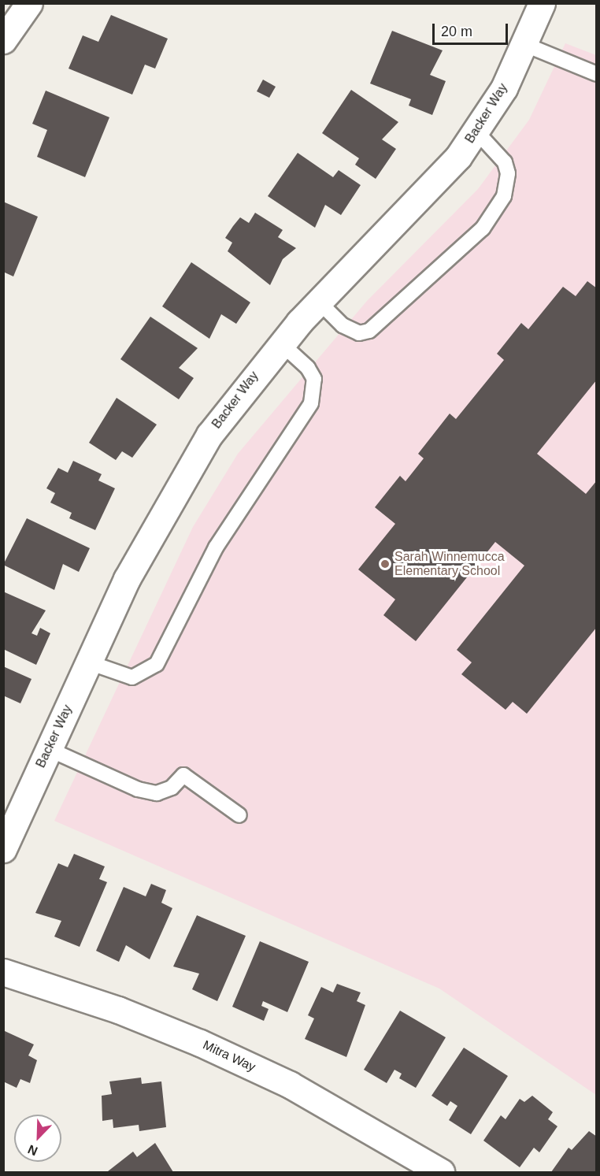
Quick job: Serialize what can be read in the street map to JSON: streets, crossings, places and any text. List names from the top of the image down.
{
  "streets": {
    "street": ["Backer Way", "Mitra Way"]
  },
  "places": ["Sarah Winnemucca Elementary School"],
  "scale_bar": "20 m",
  "north": "bottom left"
}
